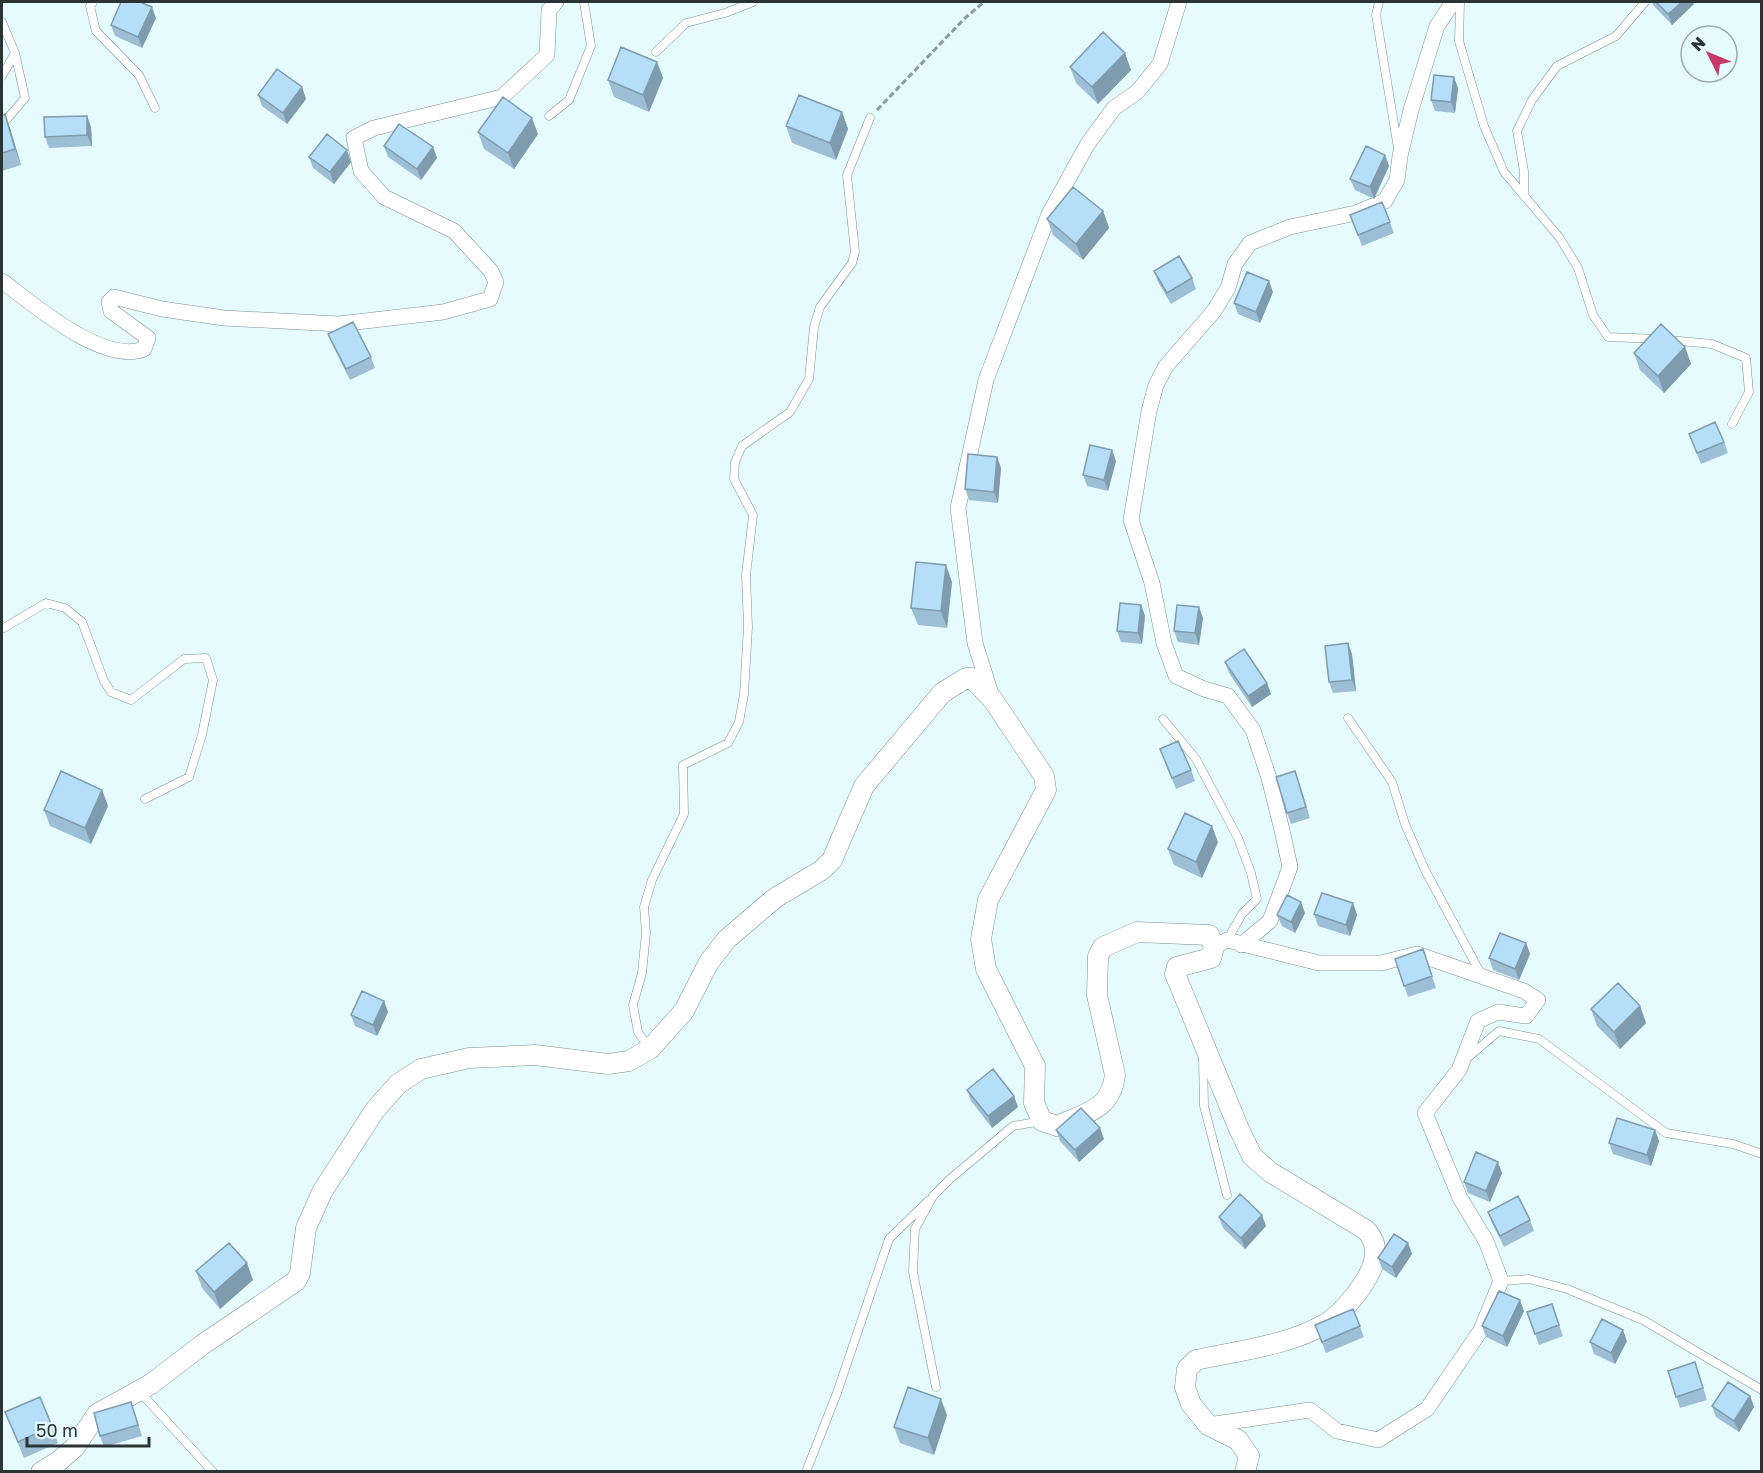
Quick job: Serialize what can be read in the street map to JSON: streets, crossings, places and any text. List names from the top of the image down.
{
  "scale_bar": "50 m",
  "north": "top left"
}
